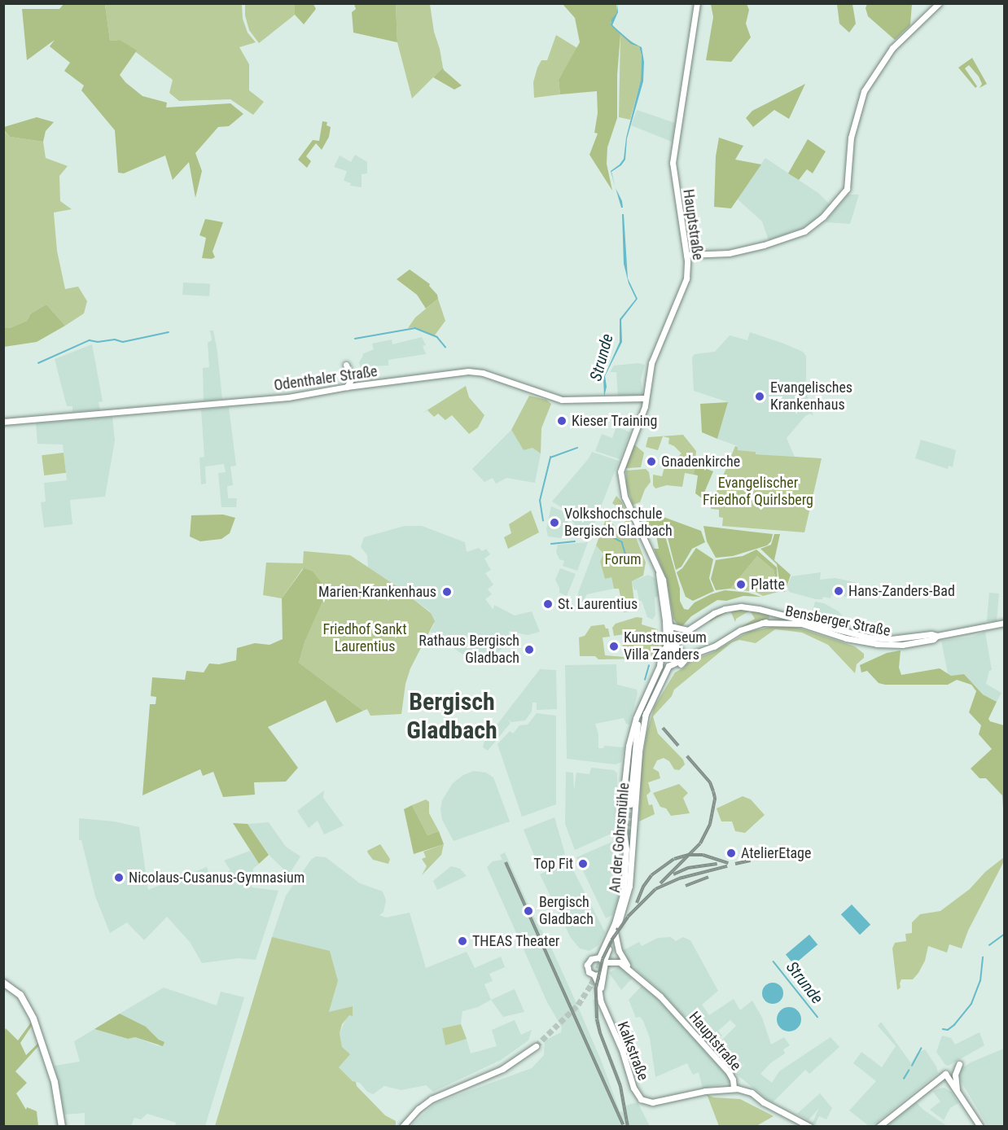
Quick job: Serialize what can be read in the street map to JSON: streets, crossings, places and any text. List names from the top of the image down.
{
  "streets": {
    "main road": [
      "Hauptstraße",
      "Odenthaler Straße",
      "Bensberger Straße",
      "An der Gohrsmühle",
      "Kalkstraße"
    ]
  },
  "crossings": [
    ["Hauptstraße", "Odenthaler Straße"],
    ["Hauptstraße", "An der Gohrsmühle"],
    ["Hauptstraße", "Kalkstraße"],
    ["Bensberger Straße", "An der Gohrsmühle"],
    ["An der Gohrsmühle", "Kalkstraße"]
  ],
  "districts": ["Bergisch Gladbach"],
  "water": ["Strunde"],
  "parks": ["Evangelischer Friedhof Quirlsberg", "Forum", "Friedhof Sankt Laurentius"],
  "places": [
    "Evangelisches Krankenhaus",
    "Kieser Training",
    "Gnadenkirche",
    "Volkshochschule Bergisch Gladbach",
    "Platte",
    "Hans-Zanders-Bad",
    "Marien-Krankenhaus",
    "St. Laurentius",
    "Kunstmuseum Villa Zanders",
    "Rathaus Bergisch Gladbach",
    "AtelierEtage",
    "Top Fit",
    "Nicolaus-Cusanus-Gymnasium",
    "Bergisch Gladbach",
    "THEAS Theater"
  ]
}
